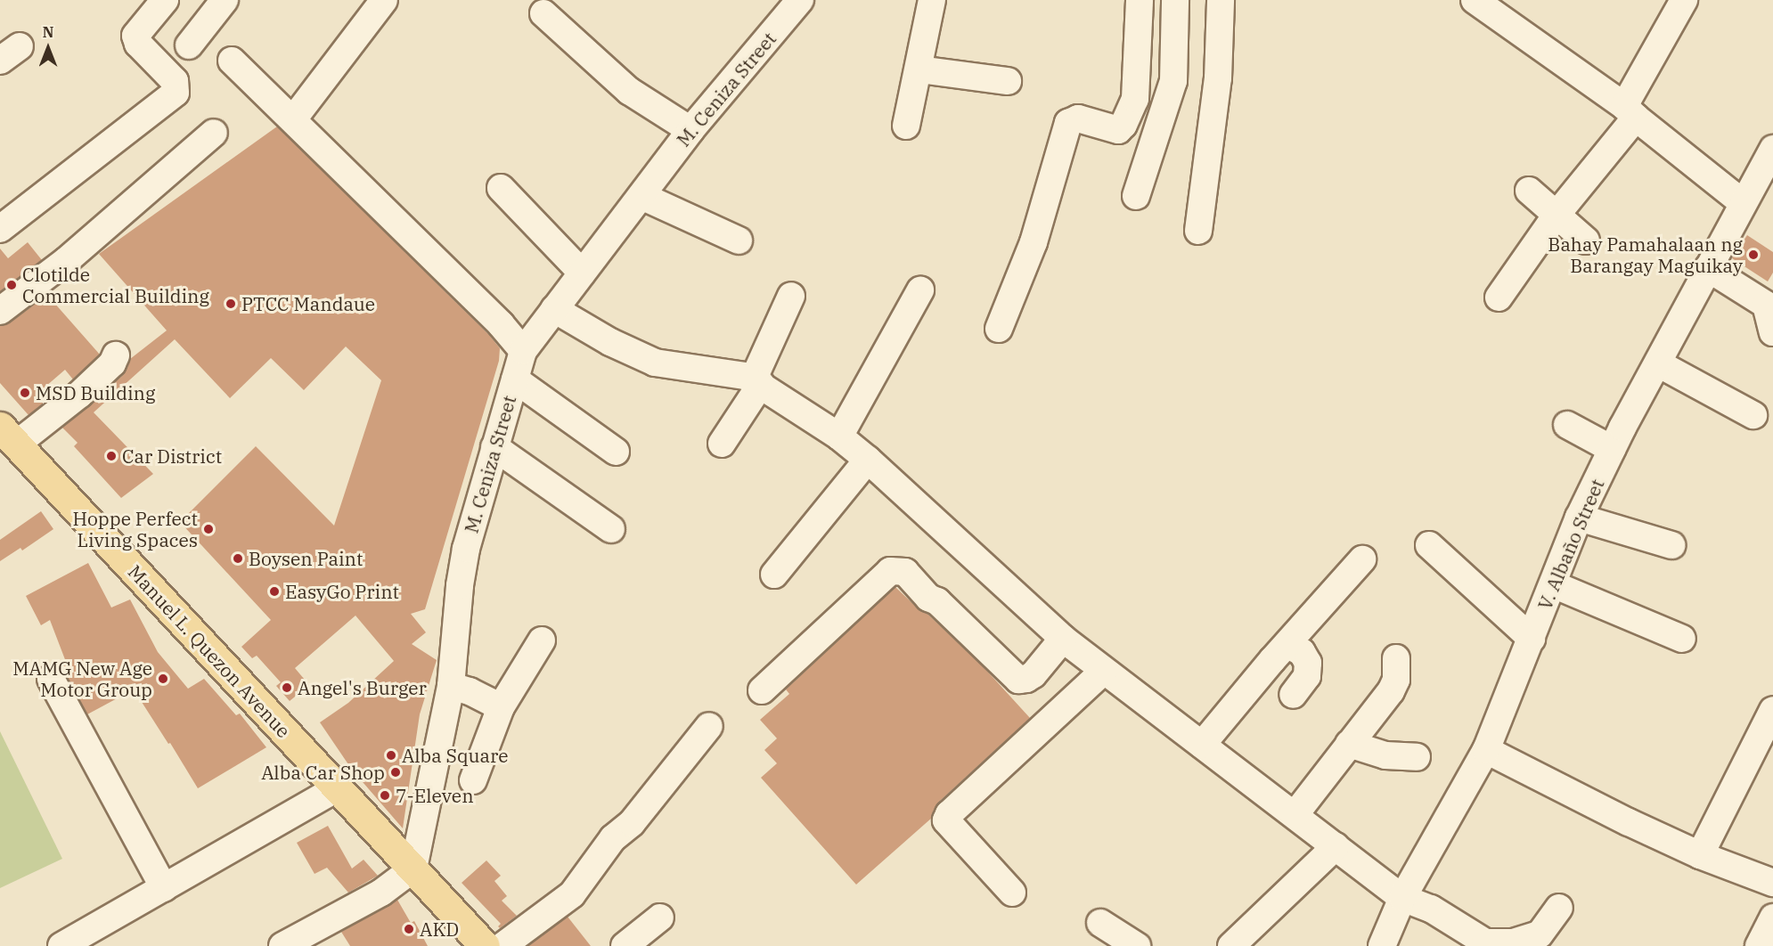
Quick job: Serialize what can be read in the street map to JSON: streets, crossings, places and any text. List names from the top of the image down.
{
  "streets": {
    "main road": ["Manuel L. Quezon Avenue"],
    "street": ["M. Ceniza Street", "V. Albaño Street"]
  },
  "crossings": [
    ["M. Ceniza Street", "Manuel L. Quezon Avenue"]
  ],
  "places": [
    "Bahay Pamahalaan ng Barangay Maguikay",
    "Clotilde Commercial Building",
    "PTCC Mandaue",
    "MSD Building",
    "Car District",
    "Hoppe Perfect Living Spaces",
    "Boysen Paint",
    "EasyGo Print",
    "MAMG New Age Motor Group",
    "Angel's Burger",
    "Alba Square",
    "Alba Car Shop",
    "7-Eleven",
    "AKD"
  ],
  "north": "top"
}
